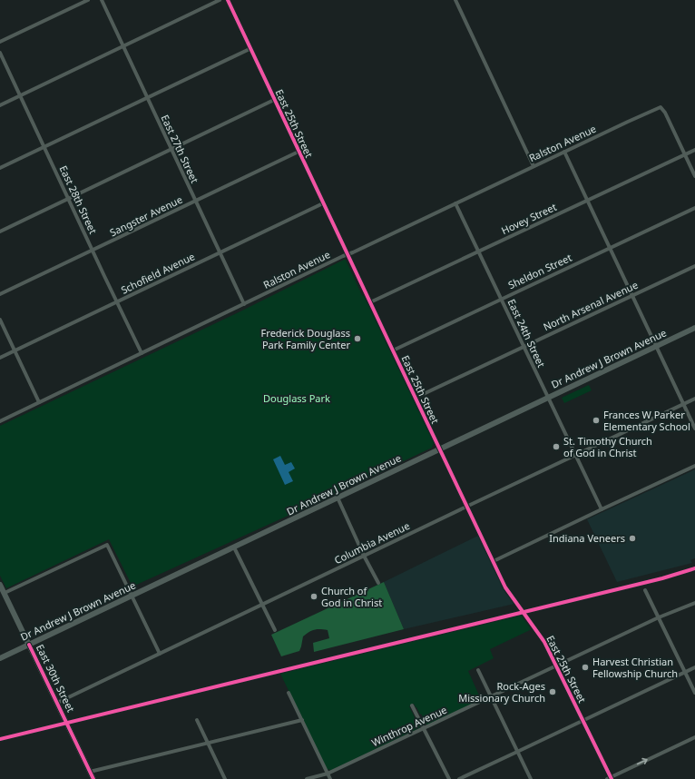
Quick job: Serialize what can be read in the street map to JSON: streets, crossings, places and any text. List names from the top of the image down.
{
  "streets": {
    "main road": ["Dr Andrew J Brown Avenue", "East 30th Street"],
    "street": [
      "East 25th Street",
      "Ralston Avenue",
      "East 27th Street",
      "East 28th Street",
      "Sangster Avenue",
      "Hovey Street",
      "Sheldon Street",
      "Schofield Avenue",
      "North Arsenal Avenue",
      "East 24th Street",
      "Columbia Avenue",
      "Winthrop Avenue"
    ]
  },
  "crossings": [
    ["East 25th Street", "Ralston Avenue"],
    ["East 25th Street", "Sangster Avenue"],
    ["East 25th Street", "Hovey Street"],
    ["East 25th Street", "Sheldon Street"],
    ["East 25th Street", "Schofield Avenue"],
    ["East 25th Street", "North Arsenal Avenue"],
    ["East 25th Street", "Dr Andrew J Brown Avenue"],
    ["East 25th Street", "Columbia Avenue"],
    ["East 25th Street", "Winthrop Avenue"],
    ["Ralston Avenue", "East 27th Street"],
    ["Ralston Avenue", "East 28th Street"],
    ["Ralston Avenue", "Hovey Street"],
    ["Ralston Avenue", "East 24th Street"],
    ["East 27th Street", "Sangster Avenue"],
    ["East 27th Street", "Schofield Avenue"],
    ["East 28th Street", "Sangster Avenue"],
    ["East 28th Street", "Schofield Avenue"],
    ["Hovey Street", "East 24th Street"],
    ["Sheldon Street", "East 24th Street"],
    ["North Arsenal Avenue", "East 24th Street"],
    ["East 24th Street", "Dr Andrew J Brown Avenue"],
    ["East 24th Street", "Columbia Avenue"],
    ["Dr Andrew J Brown Avenue", "East 30th Street"],
    ["Columbia Avenue", "East 30th Street"]
  ],
  "parks": ["Douglass Park"],
  "places": [
    "Frederick Douglass Park Family Center",
    "Frances W Parker Elementary School",
    "St. Timothy Church of God in Christ",
    "Indiana Veneers",
    "Church of God in Christ",
    "Harvest Christian Fellowship Church",
    "Rock-Ages Missionary Church"
  ]
}
